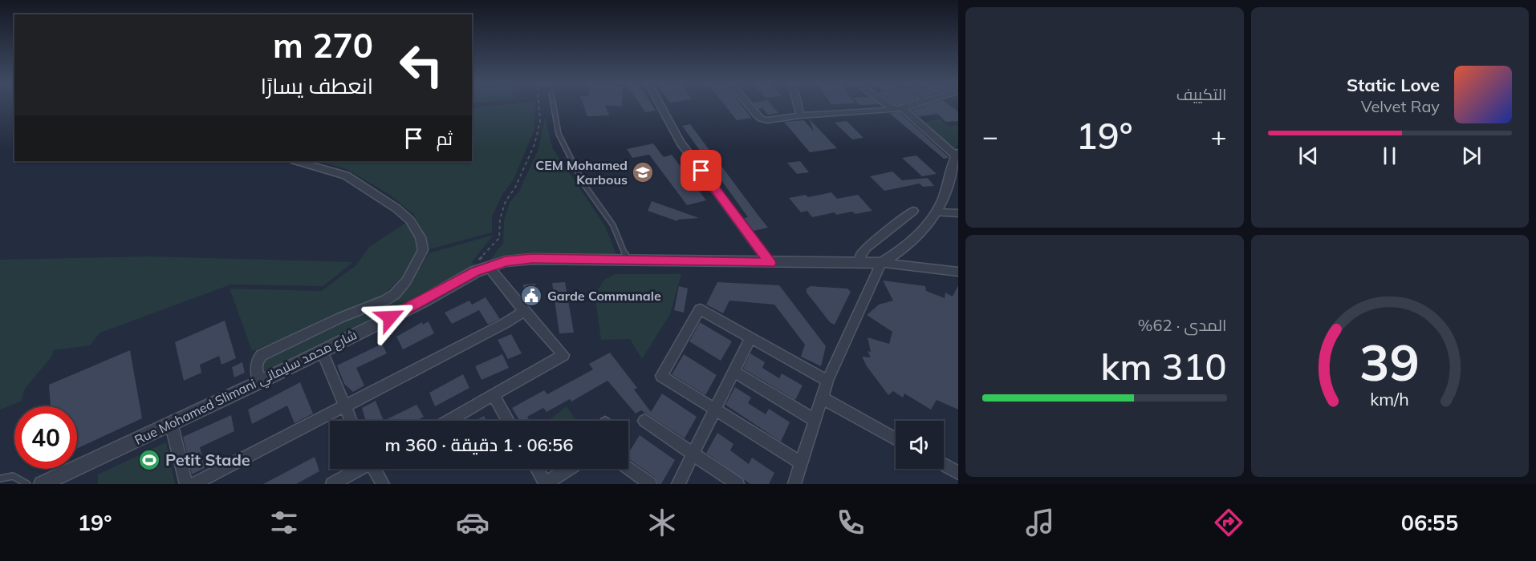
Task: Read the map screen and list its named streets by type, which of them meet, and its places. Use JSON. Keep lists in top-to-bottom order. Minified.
{"streets":{"street":["Rue Mohamed Slimani شارع محمد سليماني"]},"places":{"school or university":["CEM Mohamed Karbous"],"public building":["Garde Communale"],"sports":["Petit Stade"]},"page":{"tile":["التكييف",["المدى · 62%","310 km"]],"turn":["270 m","انعطف يسارًا"],"song":["Static Love","Velvet Ray"],"then":"ثم","heat":["−","19°","+"],"limit":"40","trip":"06:56 · 1 دقيقة · 360 m","tabs":["06:55","19°"],"gauge":["39","km/h"]}}
